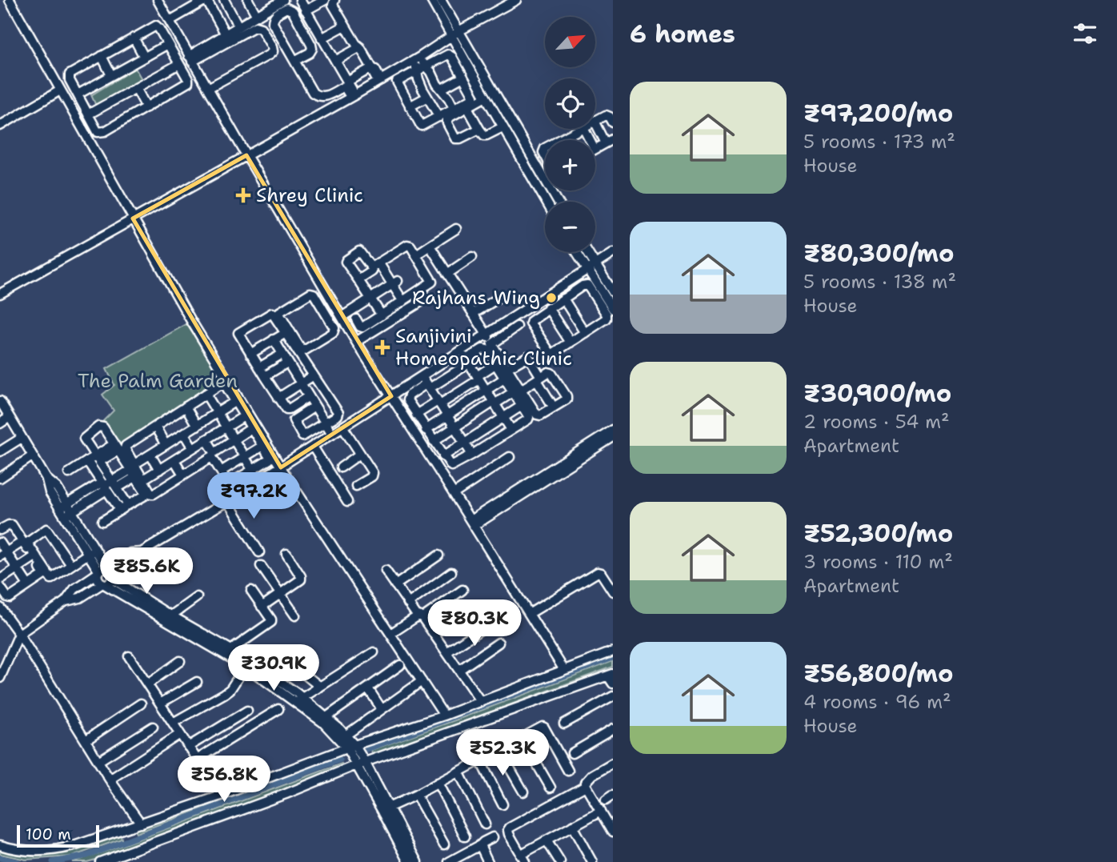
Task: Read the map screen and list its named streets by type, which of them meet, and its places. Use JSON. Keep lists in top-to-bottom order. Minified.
{"parks":["The Palm Garden"],"places":{"health":["Shrey Clinic","Sanjivini Homeopathic Clinic"],"other":["Rajhans Wing"]},"scale_bar":"100 m","north":"top right","page":{"heading":"6 homes","map_buttons":["+","−"],"list":[{"name":"₹97,200/mo","note":"5 rooms · 173 m² · House"},{"name":"₹80,300/mo","note":"5 rooms · 138 m² · House"},{"name":"₹30,900/mo","note":"2 rooms · 54 m² · Apartment"},{"name":"₹52,300/mo","note":"3 rooms · 110 m² · Apartment"},{"name":"₹56,800/mo","note":"4 rooms · 96 m² · House"}],"price":["₹97.2K","₹85.6K","₹80.3K","₹30.9K","₹52.3K","₹56.8K"],"scale":"100 m"}}
